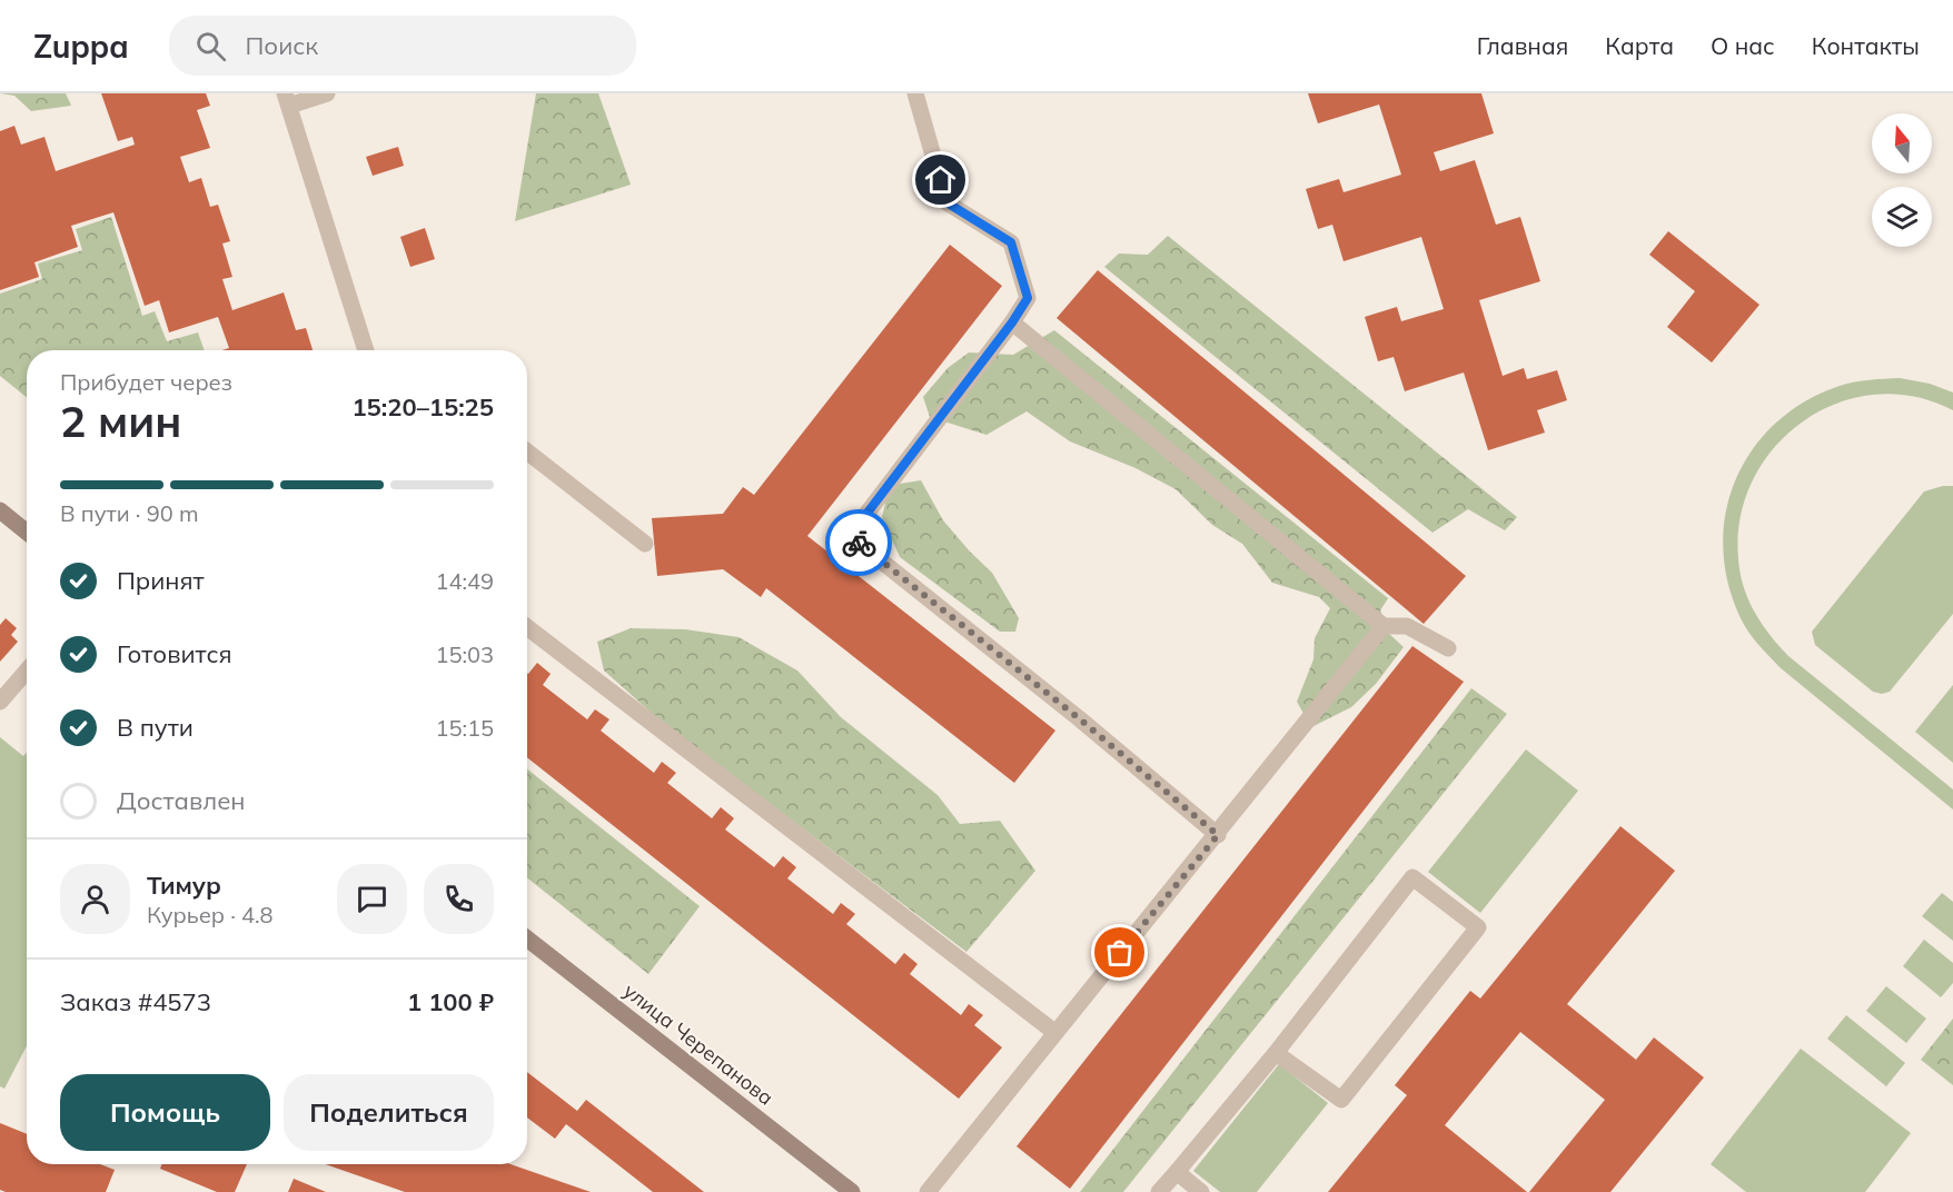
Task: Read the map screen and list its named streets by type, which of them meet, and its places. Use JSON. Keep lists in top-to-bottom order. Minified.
{"streets":{"main road":["улица Черепанова"]},"north":"top","page":{"header":"Zuppa","search":"Поиск","nav":["Главная","Карта","О нас","Контакты"],"heading":["2 мин","Прибудет через","15:20–15:25"],"panel":["Тимур","Курьер · 4.8","Заказ #4573","1 100 ₽"],"bar":"В пути · 90 m","list":[["Принят","14:49"],["Готовится","15:03"],["В пути","15:15"],"Доставлен"],"buttons":["Помощь","Поделиться"]}}
